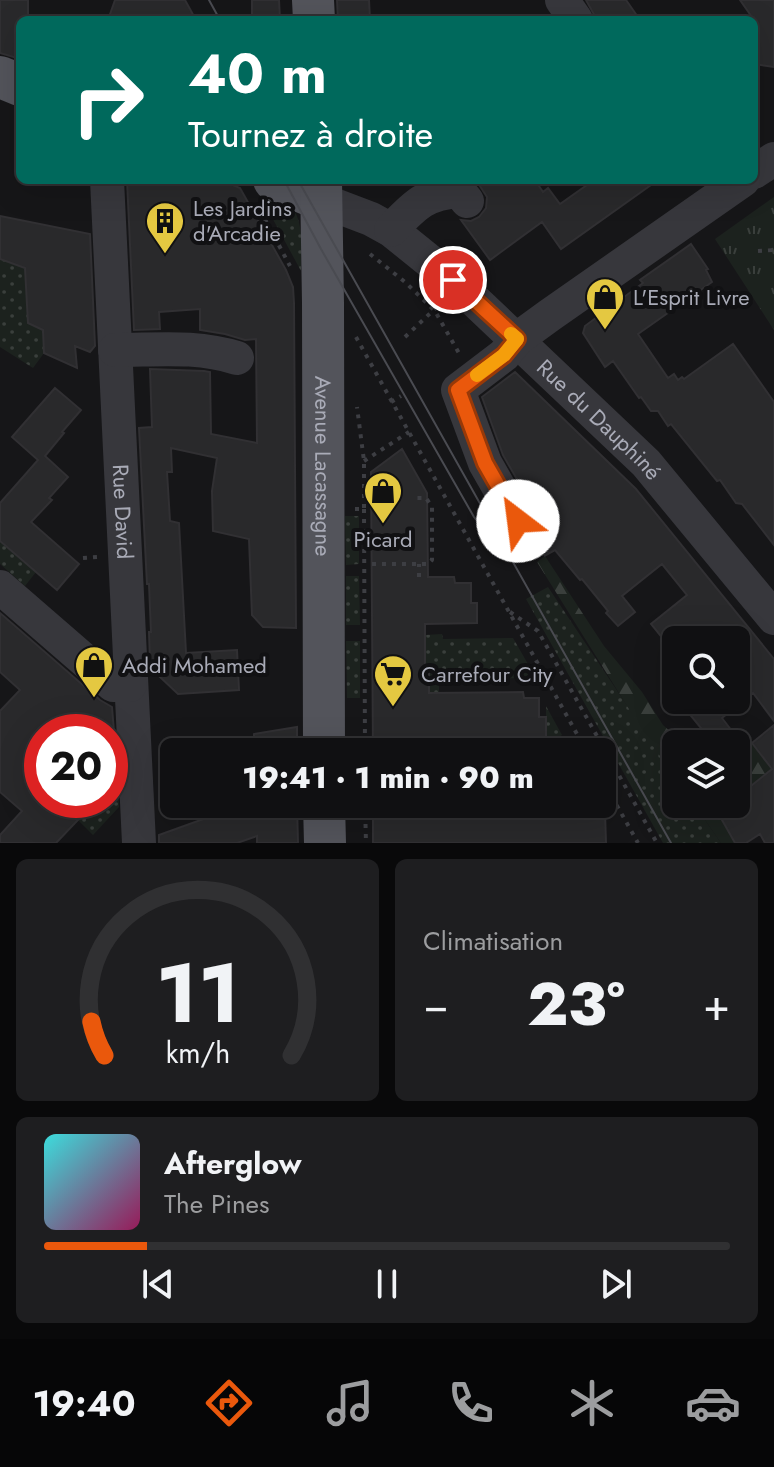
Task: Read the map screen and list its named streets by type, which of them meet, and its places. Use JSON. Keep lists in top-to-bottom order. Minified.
{"streets":{"main road":["Avenue Lacassagne"],"street":["Rue du Dauphiné","Rue David"]},"crossings":[["Rue du Dauphiné","Avenue Lacassagne"]],"places":{"building":["Les Jardins d'Arcadie"],"shop":["L'Esprit Livre","Picard","Addi Mohamed"],"supermarket":["Carrefour City"]},"page":{"turn":["40 m","Tournez à droite"],"limit":"20","trip":"19:41 · 1 min · 90 m","tile":"Climatisation","heat":["−","23°","+"],"song":["Afterglow","The Pines"],"tabs":"19:40","gauge":["11","km/h"]}}
